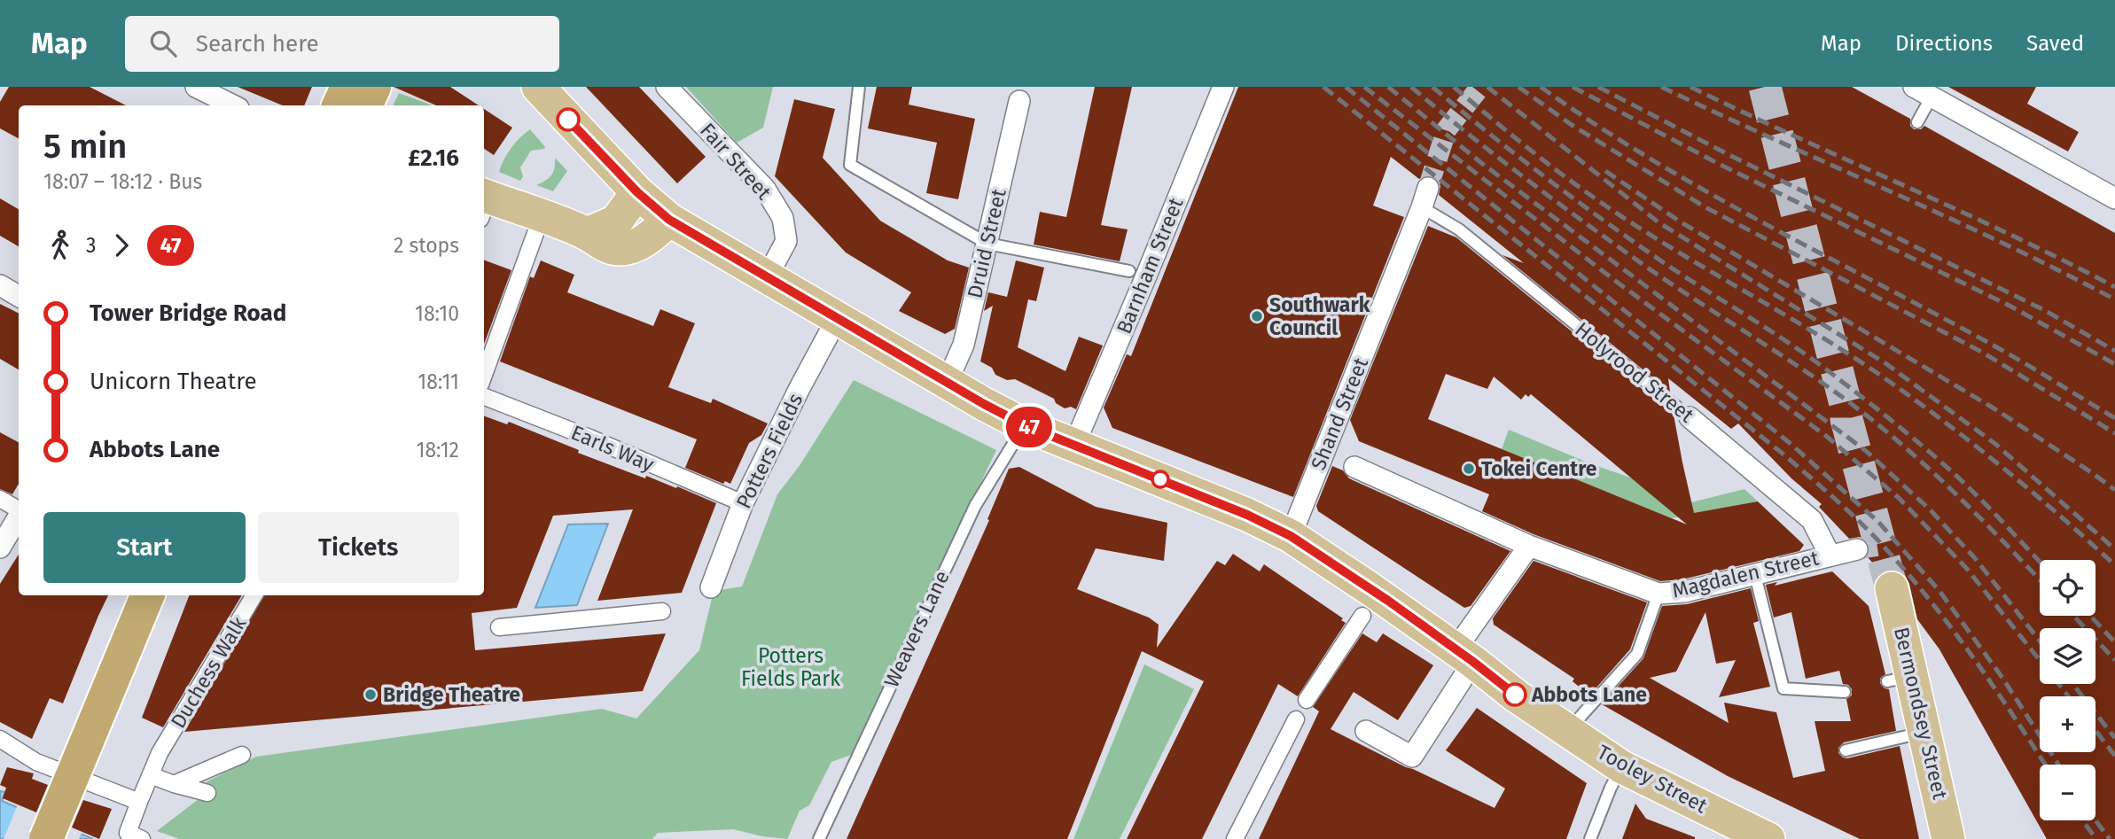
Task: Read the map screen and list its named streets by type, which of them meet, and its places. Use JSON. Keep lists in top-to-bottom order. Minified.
{"streets":{"main road":["Bermondsey Street","Tooley Street"],"street":["Fair Street","Druid Street","Barnham Street","Holyrood Street","Shand Street","Earls Way","Potters Fields","Magdalen Street","Duchess Walk"],"lane":["Weavers Lane"]},"crossings":[["Fair Street","Tooley Street"],["Druid Street","Tooley Street"],["Barnham Street","Tooley Street"],["Holyrood Street","Shand Street"],["Holyrood Street","Magdalen Street"],["Shand Street","Tooley Street"],["Earls Way","Potters Fields"],["Potters Fields","Tooley Street"],["Weavers Lane","Tooley Street"]],"parks":["Potters Fields Park"],"places":["Southwark Council","Tokei Centre","Bridge Theatre","Abbots Lane"],"lines":["bus line 47"],"page":{"header":"Map","search":"Search here","nav":["Map","Directions","Saved"],"on_map":"47","heading":["5 min","18:07 – 18:12 · Bus","£2.16"],"legs":["3","47","2 stops"],"list":[{"name":"Tower Bridge Road","value":"18:10"},{"name":"Unicorn Theatre","value":"18:11"},{"name":"Abbots Lane","value":"18:12"}],"buttons":["Start","Tickets"],"map_buttons":["+","−"]}}
